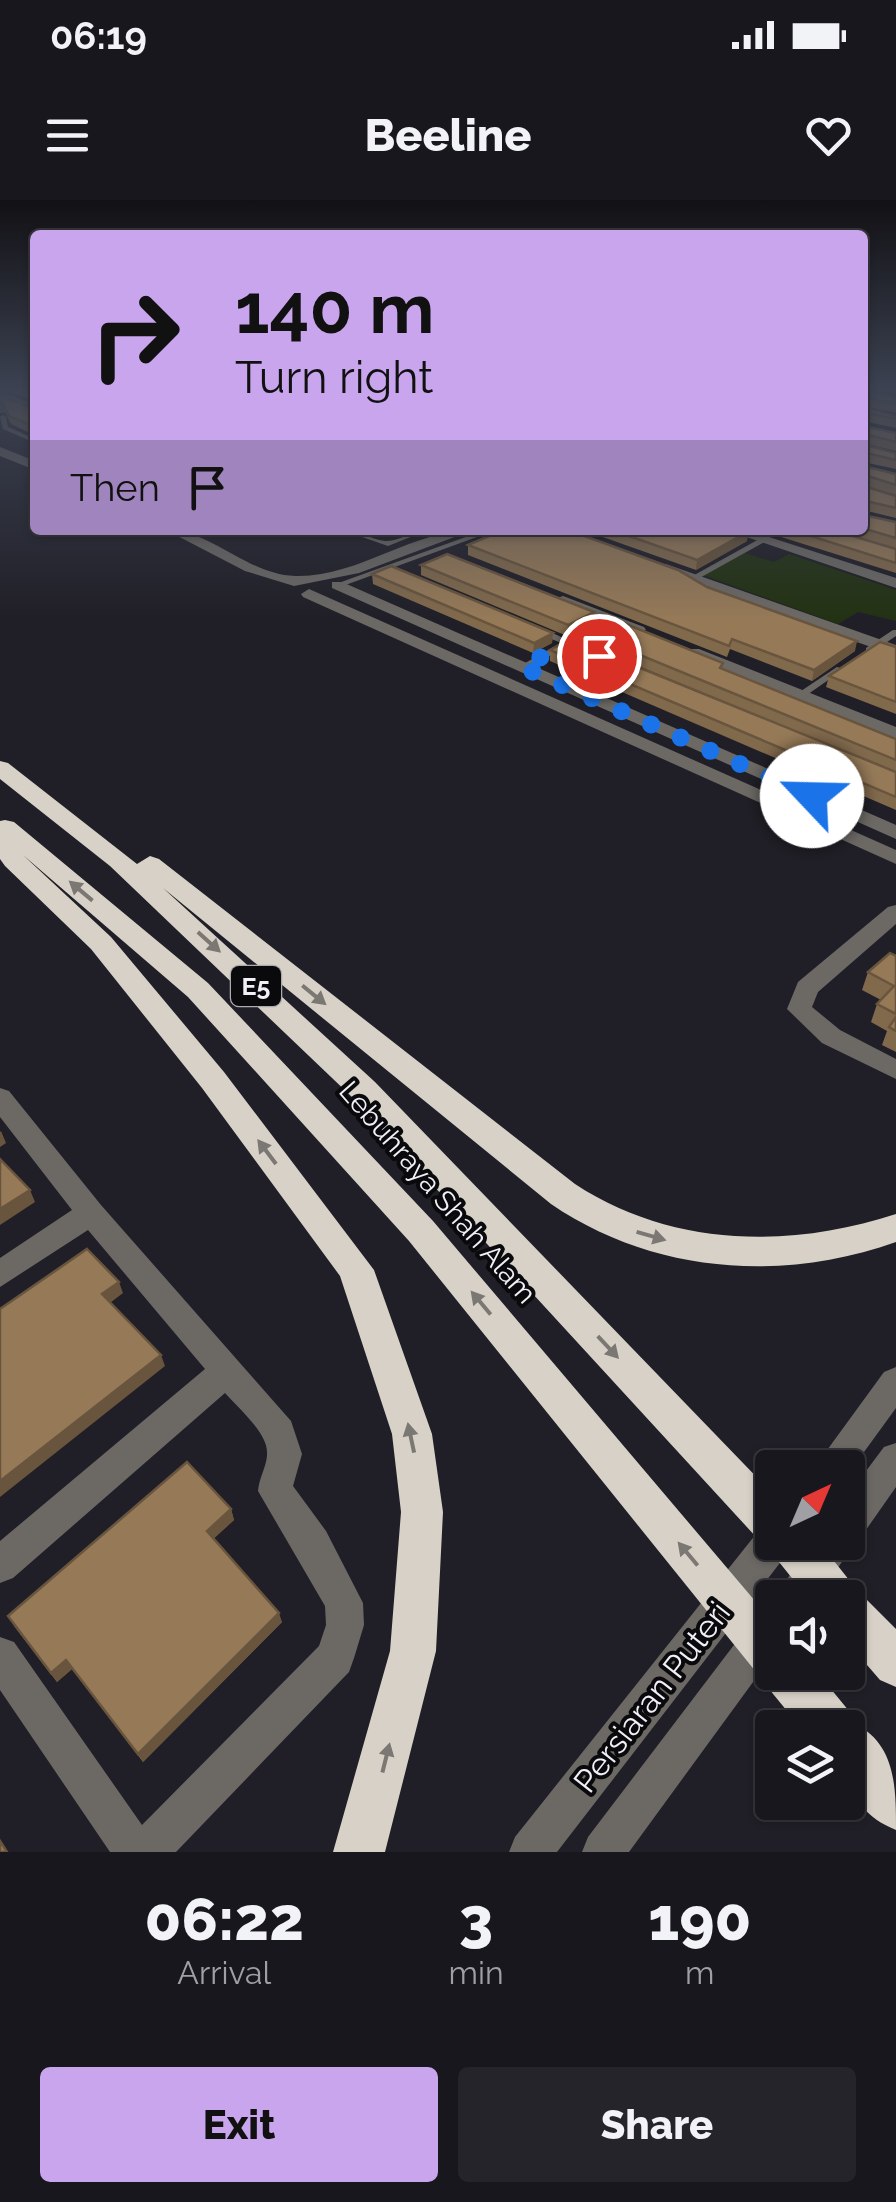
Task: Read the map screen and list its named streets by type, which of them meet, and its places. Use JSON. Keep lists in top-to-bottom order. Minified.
{"streets":{"highway":["E5","Lebuhraya Shah Alam"],"street":["Persiaran Puteri"]},"north":"top right","page":{"status":"06:19","header":"Beeline","turn":["140 m","Turn right"],"then":"Then","eta":["06:22","Arrival","3","min","190","m"],"buttons":["Exit","Share"]}}
